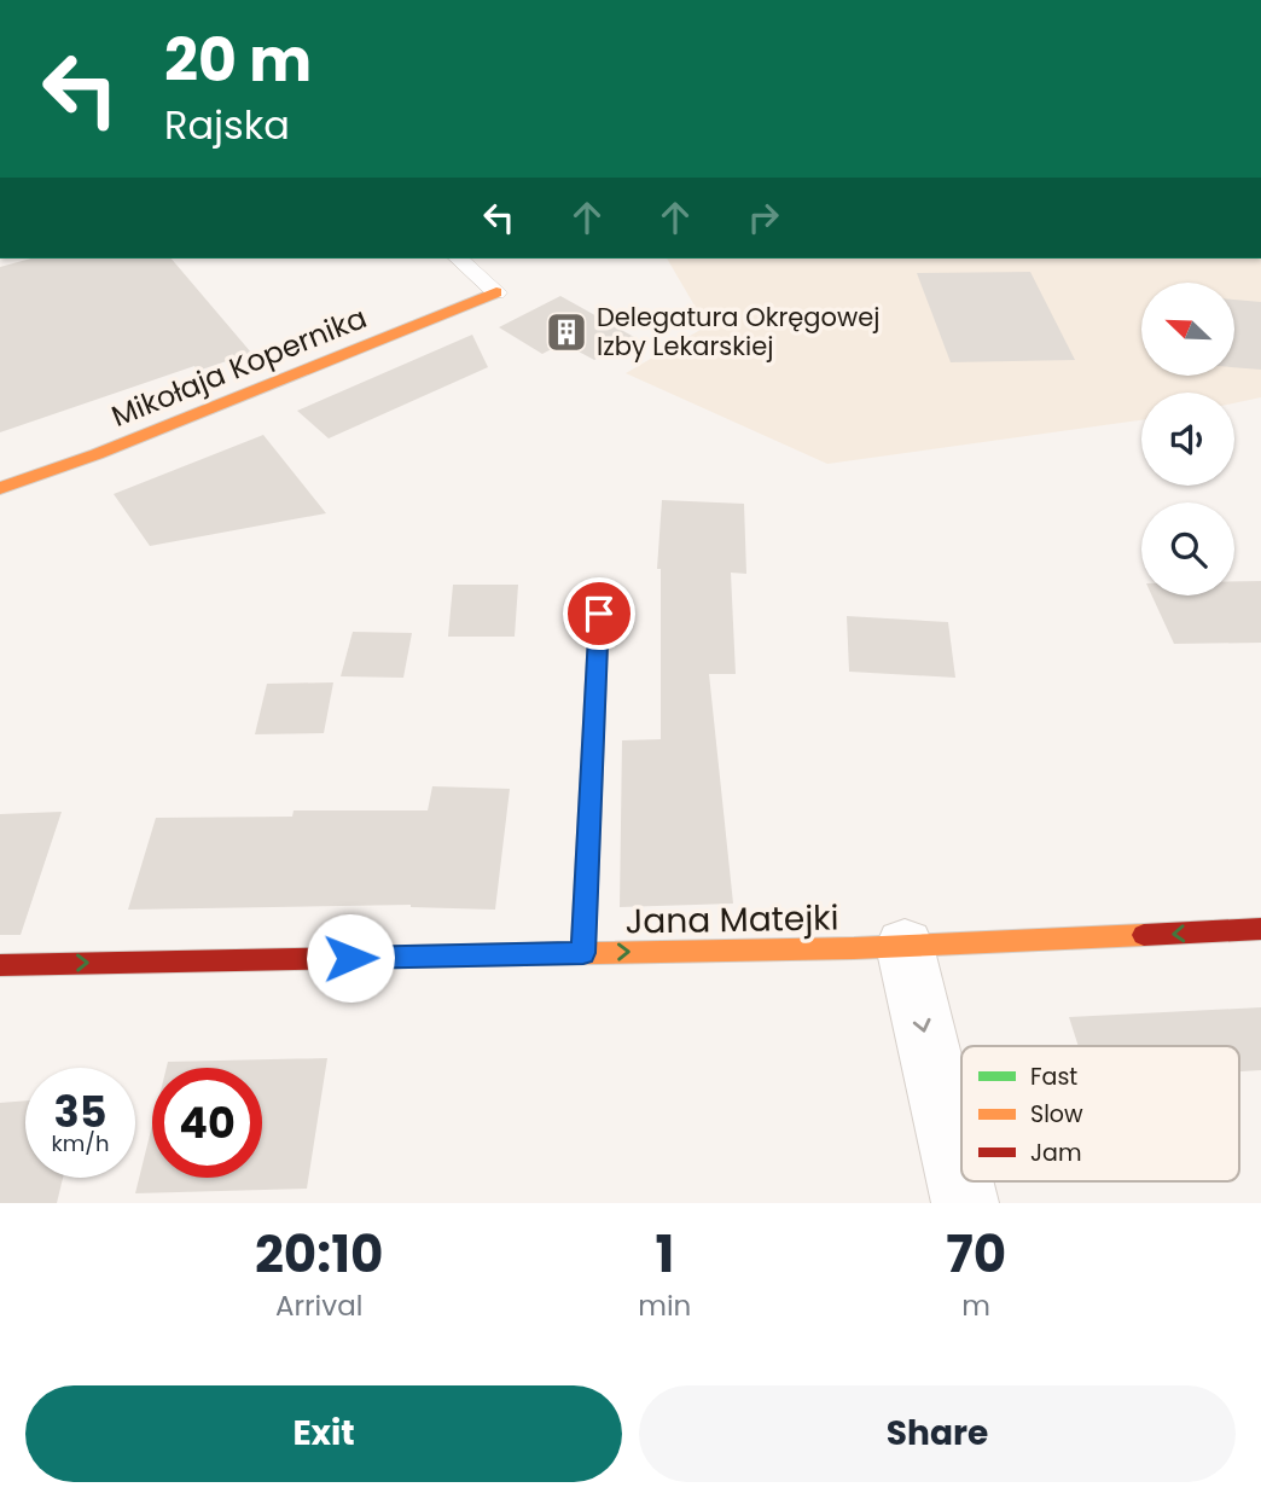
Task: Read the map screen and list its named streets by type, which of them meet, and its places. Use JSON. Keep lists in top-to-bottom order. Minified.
{"streets":{"street":["Mikołaja Kopernika","Jana Matejki"]},"places":{"building":["Delegatura Okręgowej Izby Lekarskiej"]},"legend":["Fast","Slow","Jam"],"north":"top left","page":{"turn":["20 m","Rajska"],"speed":"35 km/h","limit":"40","eta":["20:10","Arrival","1","min","70","m"],"buttons":["Exit","Share"]}}
